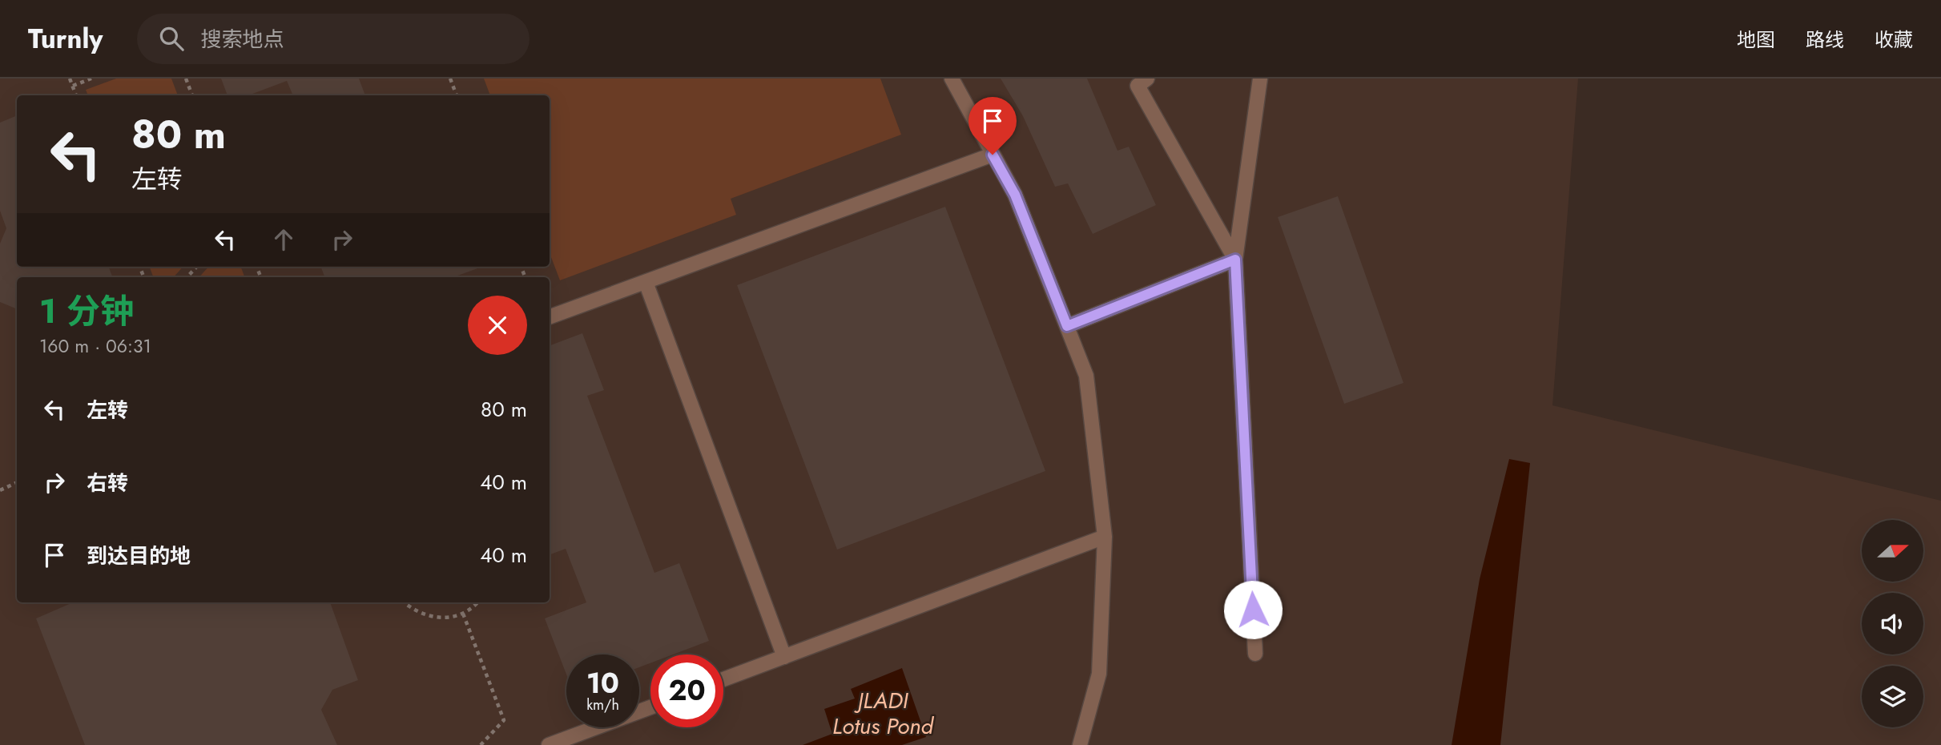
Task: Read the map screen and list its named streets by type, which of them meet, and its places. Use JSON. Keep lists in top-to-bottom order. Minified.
{"water":["JLADI Lotus Pond"],"north":"right","page":{"header":"Turnly","search":"搜索地点","nav":["地图","路线","收藏"],"turn":["80 m","左转"],"heading":["1 分钟","160 m · 06:31"],"list":[{"name":"左转","value":"80 m"},{"name":"右转","value":"40 m"},{"name":"到达目的地","value":"40 m"}],"speed":"10 km/h","limit":"20"}}
